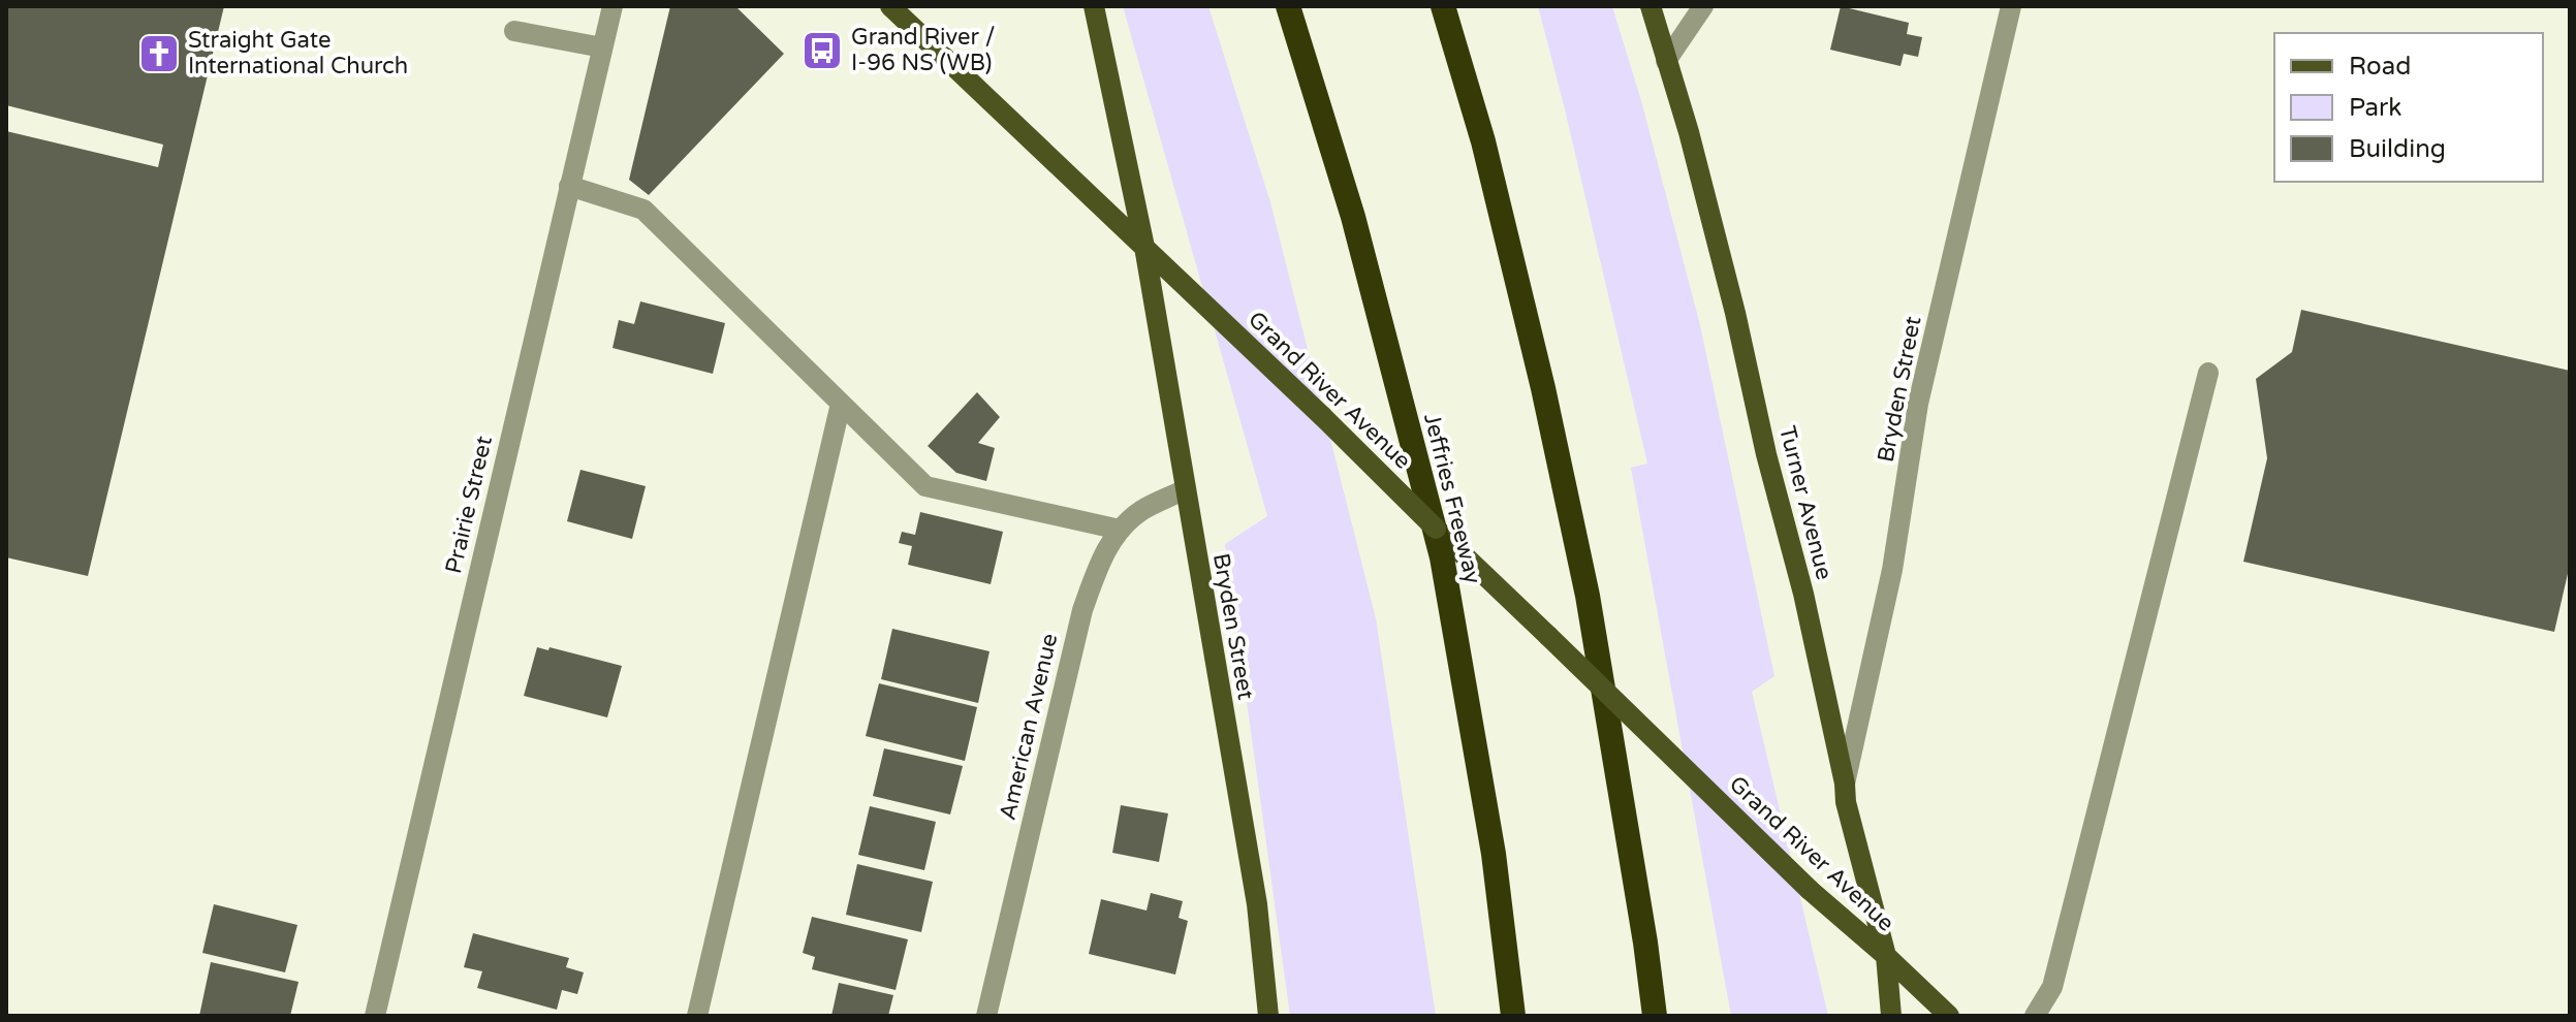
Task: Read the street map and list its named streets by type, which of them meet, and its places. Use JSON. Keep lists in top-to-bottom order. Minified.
{"streets":{"highway":["Jeffries Freeway"],"main road":["Bryden Street","Grand River Avenue","Turner Avenue"],"street":["Prairie Street","American Avenue"]},"crossings":[["Bryden Street","Grand River Avenue"],["Bryden Street","Turner Avenue"],["Bryden Street","American Avenue"],["Grand River Avenue","Turner Avenue"]],"places":{"bus stop":["Grand River / I-96 NS (WB)"],"church":["Straight Gate International Church"]},"legend":["Road","Park","Building"]}
